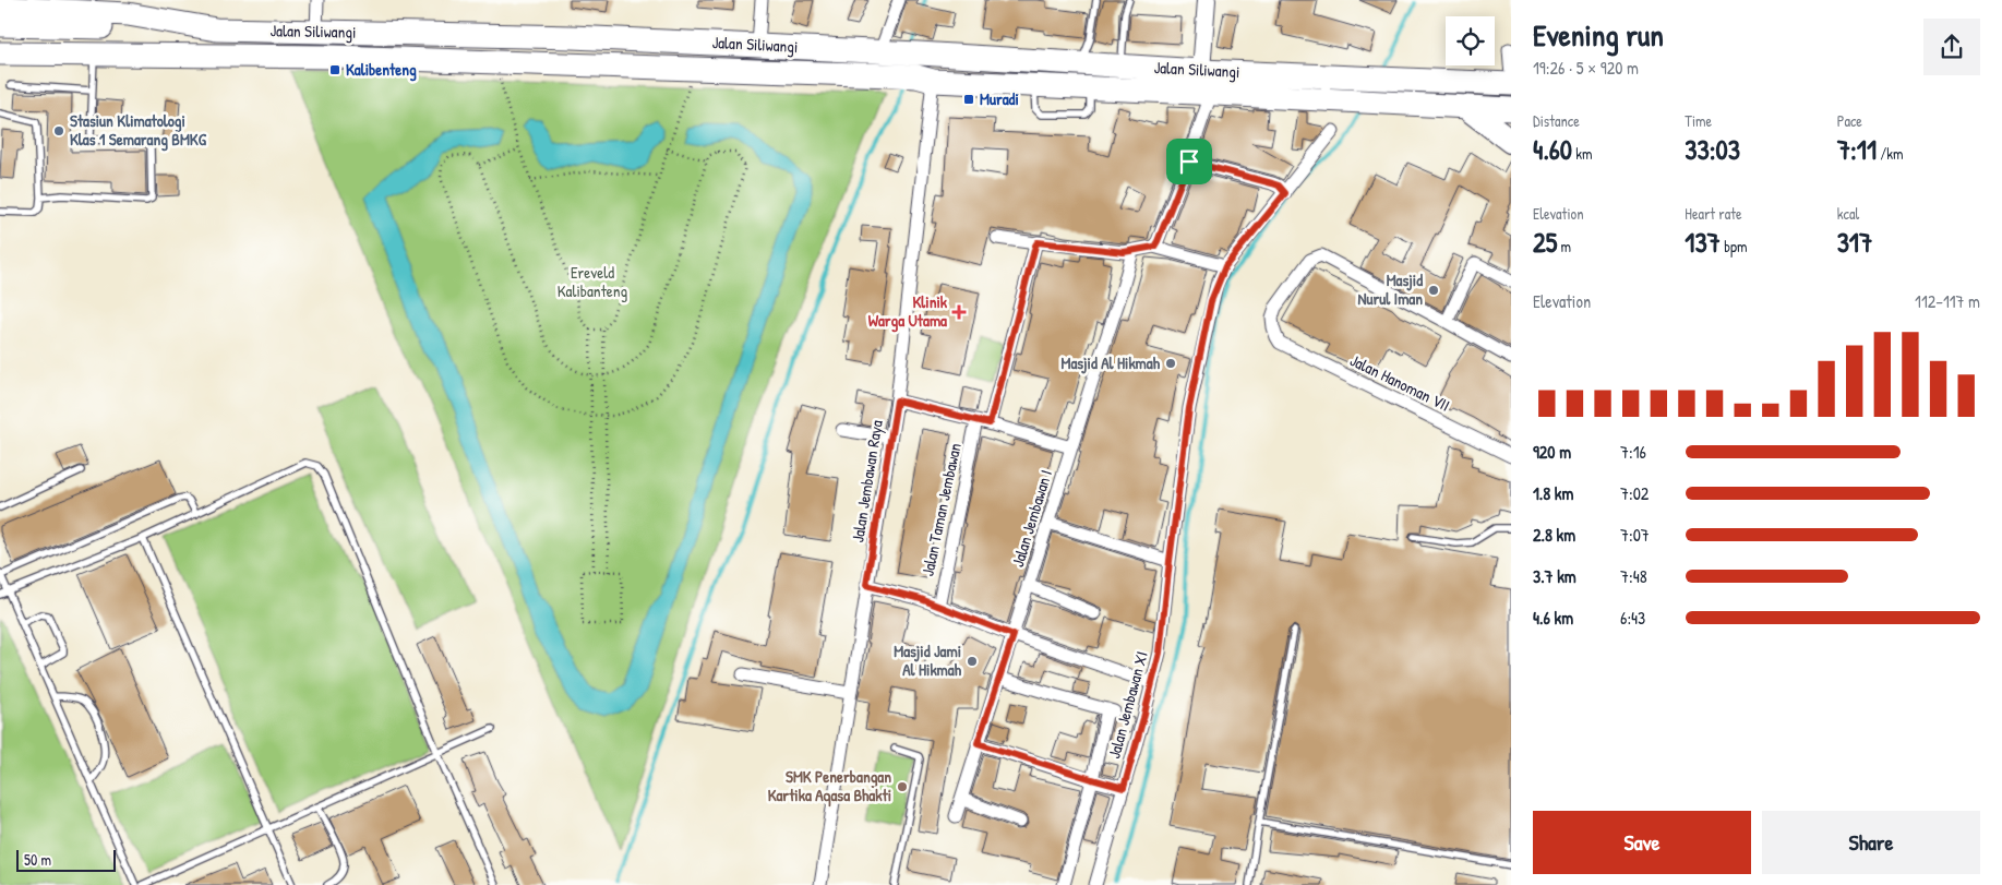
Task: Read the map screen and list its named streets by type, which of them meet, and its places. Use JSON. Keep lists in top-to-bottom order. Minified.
{"streets":{"highway":["Jalan Siliwangi"],"street":["Jalan Hanoman VII","Jalan Jembawan Raya","Jalan Taman Jembawan","Jalan Jembawan I","Jalan Jembawan XI"]},"crossings":[["Jalan Siliwangi","Jalan Jembawan Raya"]],"parks":["Ereveld Kalibanteng"],"places":{"transit":["Kalibenteng","Muradi"],"other":["Stasiun Klimatologi Klas 1 Semarang BMKG","Masjid Nurul Iman","Masjid Al Hikmah","Masjid Jami Al Hikmah","SMK Penerbangan Kartika Aqasa Bhakti"],"health":["Klinik Warga Utama"]},"scale_bar":"50 m","page":{"heading":["Evening run","19:26 · 5 × 920 m"],"stats":[["Distance","4.60 km"],["Time","33:03"],["Pace","7:11 /km"],["Elevation","25 m"],["Heart rate","137 bpm"],["kcal","317"]],"chart":["Elevation","112–117 m"],"list":[{"name":"920 m","note":"7:16"},{"name":"1.8 km","note":"7:02"},{"name":"2.8 km","note":"7:07"},{"name":"3.7 km","note":"7:48"},{"name":"4.6 km","note":"6:43"}],"buttons":["Save","Share"],"scale":"50 m"}}
